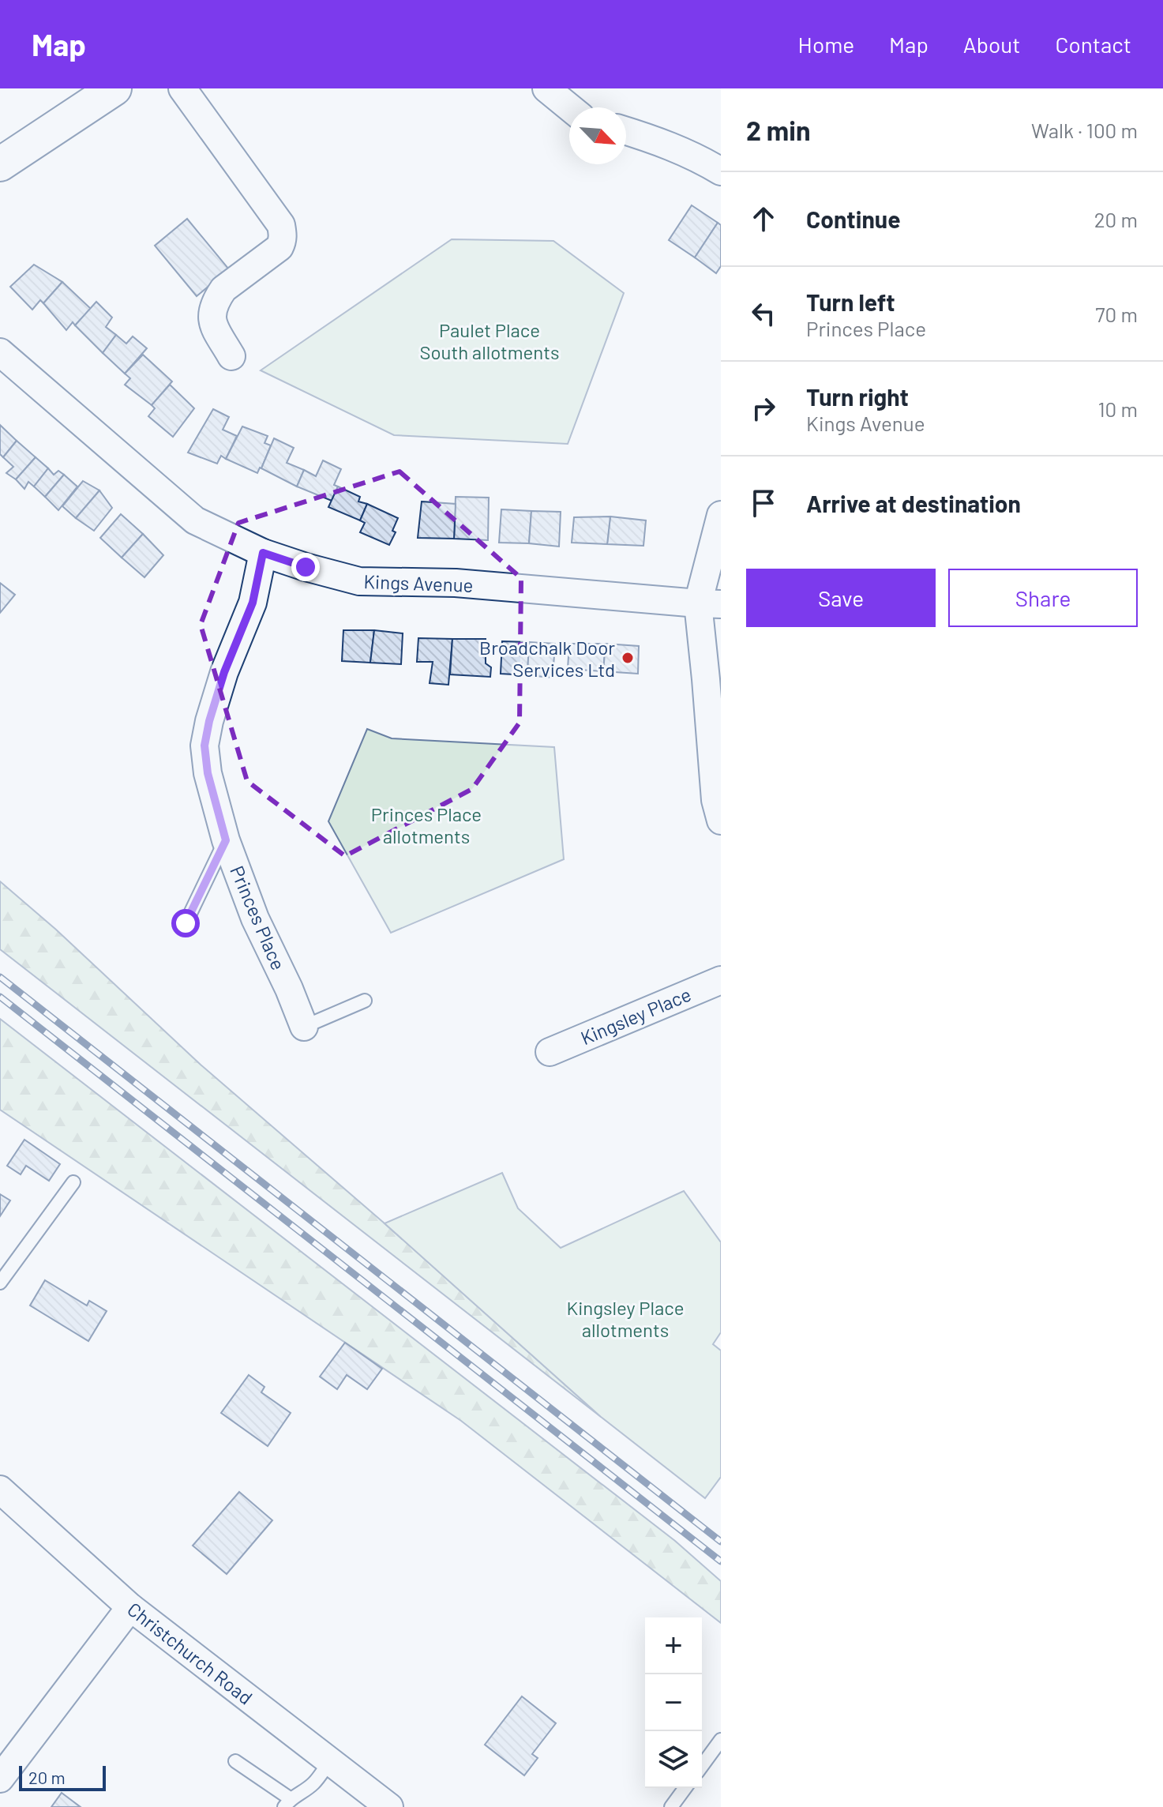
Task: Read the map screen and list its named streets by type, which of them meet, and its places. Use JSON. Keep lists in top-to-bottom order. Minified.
{"streets":{"street":["Kings Avenue","Princes Place","Kingsley Place","Christchurch Road"]},"crossings":[["Kings Avenue","Princes Place"]],"parks":["Paulet Place South allotments","Princes Place allotments","Kingsley Place allotments"],"places":["Broadchalk Door Services Ltd"],"scale_bar":"20 m","north":"bottom right","page":{"header":"Map","nav":["Home","Map","About","Contact"],"heading":["2 min","Walk · 100 m"],"list":[["Continue","20 m"],["Turn left","Princes Place","70 m"],["Turn right","Kings Avenue","10 m"],"Arrive at destination"],"buttons":["Save","Share"],"map_buttons":["+","−"],"scale":"20 m"}}
